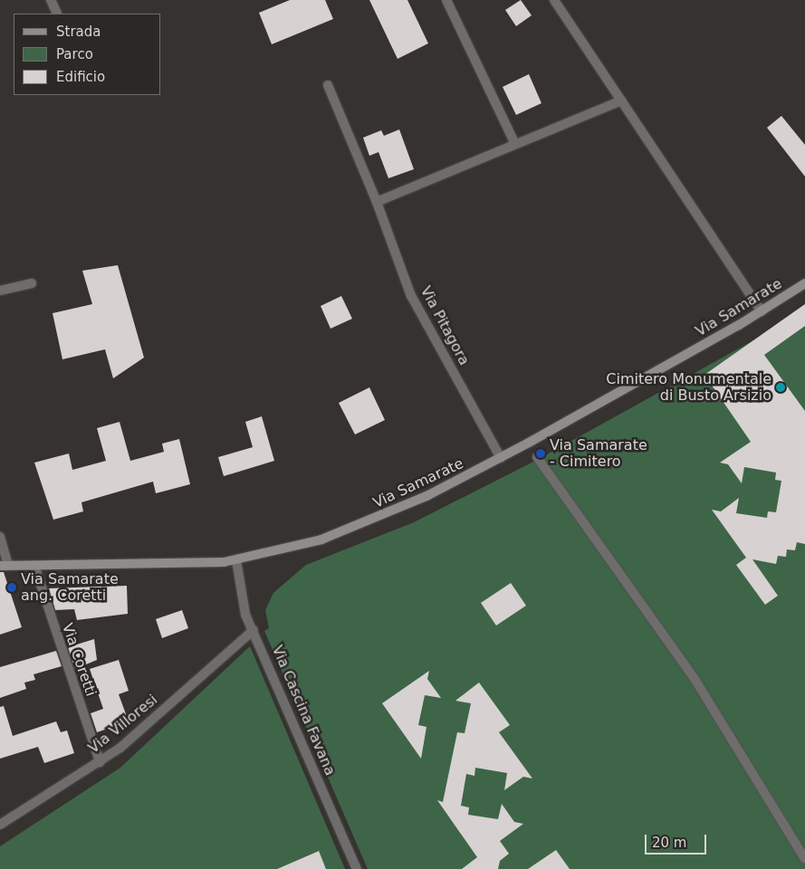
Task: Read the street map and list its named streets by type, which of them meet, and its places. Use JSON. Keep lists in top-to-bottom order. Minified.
{"streets":{"street":["Via Samarate","Via Pitagora","Via Coretti","Via Cascina Favana","Via Villoresi"]},"crossings":[["Via Samarate","Via Pitagora"],["Via Samarate","Via Coretti"],["Via Samarate","Via Cascina Favana"],["Via Coretti","Via Villoresi"],["Via Cascina Favana","Via Villoresi"]],"places":["Cimitero Monumentale di Busto Arsizio","Via Samarate - Cimitero","Via Samarate ang. Coretti"],"legend":["Strada","Parco","Edificio"],"scale_bar":"20 m"}
